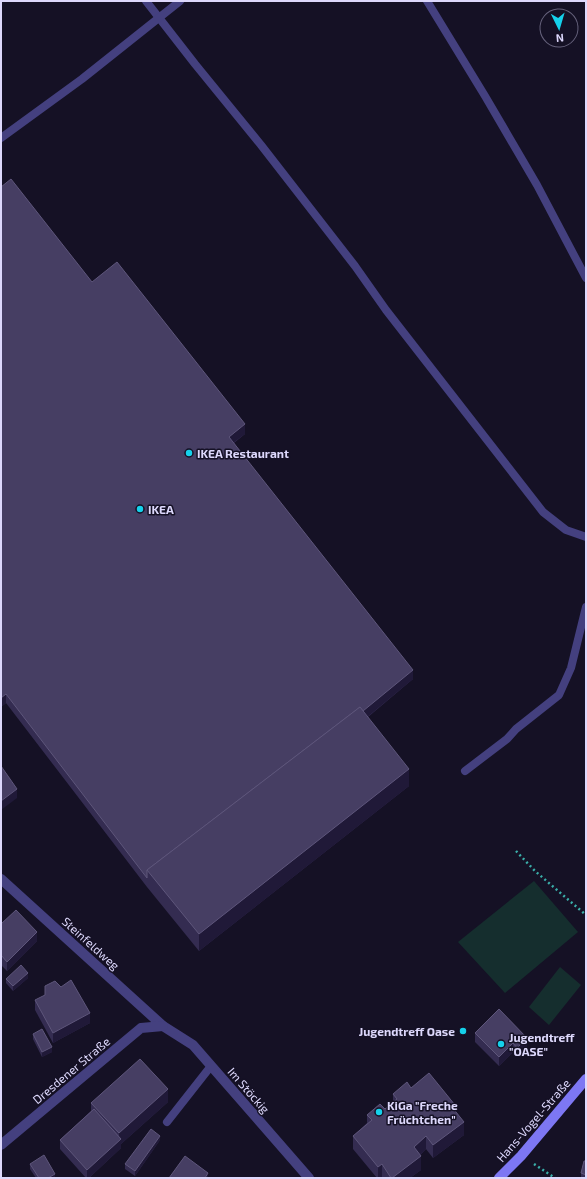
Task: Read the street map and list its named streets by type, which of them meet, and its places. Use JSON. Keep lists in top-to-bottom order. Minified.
{"streets":{"main road":["Hans-Vogel-Straße"],"street":["Steinfeldweg","Dresdener Straße","Im Stöckig"]},"crossings":[["Steinfeldweg","Dresdener Straße"],["Steinfeldweg","Im Stöckig"],["Dresdener Straße","Im Stöckig"]],"places":["IKEA Restaurant","IKEA","Jugendtreff Oase","Jugendtreff \"OASE\"","KiGa \"Freche Früchtchen\""],"north":"bottom"}
